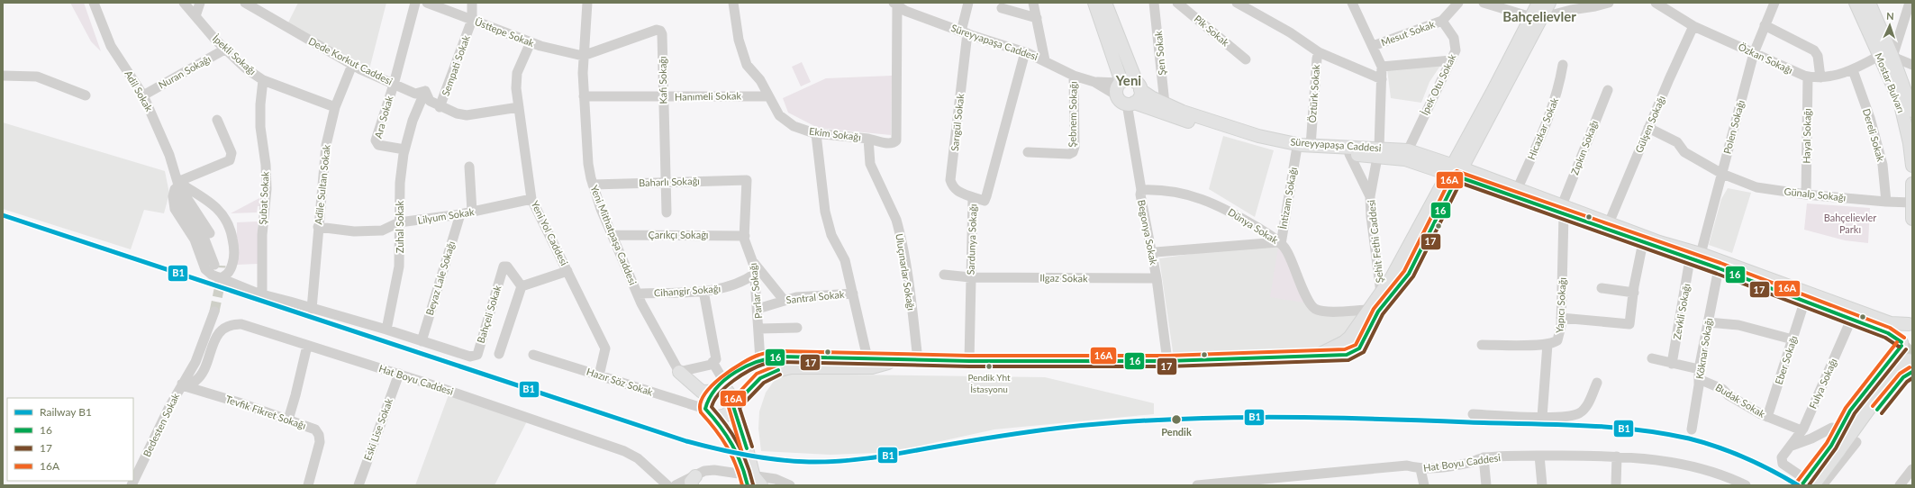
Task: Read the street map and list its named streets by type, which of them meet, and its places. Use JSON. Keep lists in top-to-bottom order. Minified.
{"streets":{"main road":["Süreyyapaşa Caddesi","Mostar Bulvarı"],"street":["Pik Sokak","Üsttepe Sokak","Mesut Sokak","Şen Sokak","İpekli Sokağı","Özkan Sokağı","Dede Korkut Caddesi","Sempati Sokak","Nuran Sokağı","Kafi Sokağı","İpek Otu Sokak","Adil Sokak","Öztürk Sokak","Hanımeli Sokak","Şebnem Sokağı","Ara Sokak","Sarıgül Sokak","Gülşen Sokağı","Polen Sokağı","Hicazkar Sokak","Ekim Sokağı","Dereli Sokak","Hayal Sokağı","Zıpkın Sokağı","Baharlı Sokağı","Adile Sultan Sokak","Günalp Sokağı","Şubat Sokak","İntizam Sokağı","Lilyum Sokak","Dünya Sokak","Zuhal Sokak","Begonya Sokak","Yeni Yol Caddesi","Yeni Mithatpaşa Caddesi","Çarıkçı Sokağı","Sardunya Sokağı","Şehit Fethi Caddesi","Uluçınarlar Sokağı","Beyaz Lale Sokağı","Ilgaz Sokak","Cihangir Sokağı","Parlar Sokağı","Santral Sokak","Yapıcı Sokağı","Zevkli Sokağı","Bahçeli Sokak","Köknar Sokağı","Eber Sokağı","Hat Boyu Caddesi","Hazır Söz Sokak","Fulya Sokağı","Budak Sokak","Tevfik Fikret Sokağı","Bedesten Sokak","Eski Lise Sokak"]},"crossings":[["Üsttepe Sokak","Sempati Sokak"],["Üsttepe Sokak","Kafi Sokağı"],["Üsttepe Sokak","Yeni Yol Caddesi"],["Üsttepe Sokak","Yeni Mithatpaşa Caddesi"],["Mesut Sokak","İpek Otu Sokak"],["Mesut Sokak","Şehit Fethi Caddesi"],["Süreyyapaşa Caddesi","Şen Sokak"],["Süreyyapaşa Caddesi","İpek Otu Sokak"],["Süreyyapaşa Caddesi","Öztürk Sokak"],["Süreyyapaşa Caddesi","Şebnem Sokağı"],["Süreyyapaşa Caddesi","Sarıgül Sokak"],["Süreyyapaşa Caddesi","İntizam Sokağı"],["Süreyyapaşa Caddesi","Begonya Sokak"],["Süreyyapaşa Caddesi","Sardunya Sokağı"],["Süreyyapaşa Caddesi","Şehit Fethi Caddesi"],["İpekli Sokağı","Nuran Sokağı"],["İpekli Sokağı","Adile Sultan Sokak"],["İpekli Sokağı","Şubat Sokak"],["Özkan Sokağı","Mostar Bulvarı"],["Özkan Sokağı","Gülşen Sokağı"],["Özkan Sokağı","Polen Sokağı"],["Özkan Sokağı","Dereli Sokak"],["Özkan Sokağı","Hayal Sokağı"],["Dede Korkut Caddesi","Ara Sokak"],["Dede Korkut Caddesi","Adile Sultan Sokak"],["Dede Korkut Caddesi","Zuhal Sokak"],["Nuran Sokağı","Adil Sokak"],["Kafi Sokağı","Hanımeli Sokak"],["Kafi Sokağı","Baharlı Sokağı"],["Kafi Sokağı","Yeni Mithatpaşa Caddesi"],["Hanımeli Sokak","Ekim Sokağı"],["Hanımeli Sokak","Yeni Mithatpaşa Caddesi"],["Ara Sokak","Zuhal Sokak"],["Sarıgül Sokak","Sardunya Sokağı"],["Gülşen Sokağı","Günalp Sokağı"],["Polen Sokağı","Günalp Sokağı"],["Polen Sokağı","Zevkli Sokağı"],["Ekim Sokağı","Uluçınarlar Sokağı"],["Dereli Sokak","Günalp Sokağı"],["Hayal Sokağı","Günalp Sokağı"],["Zıpkın Sokağı","Yapıcı Sokağı"],["Baharlı Sokağı","Yeni Mithatpaşa Caddesi"],["Baharlı Sokağı","Parlar Sokağı"],["Adile Sultan Sokak","Lilyum Sokak"],["İntizam Sokağı","Dünya Sokak"],["Lilyum Sokak","Zuhal Sokak"],["Lilyum Sokak","Yeni Yol Caddesi"],["Lilyum Sokak","Beyaz Lale Sokağı"],["Dünya Sokak","Begonya Sokak"],["Begonya Sokak","Ilgaz Sokak"],["Yeni Yol Caddesi","Hazır Söz Sokak"],["Yeni Mithatpaşa Caddesi","Çarıkçı Sokağı"],["Yeni Mithatpaşa Caddesi","Cihangir Sokağı"],["Çarıkçı Sokağı","Parlar Sokağı"],["Sardunya Sokağı","Ilgaz Sokak"],["Beyaz Lale Sokağı","Bahçeli Sokak"],["Cihangir Sokağı","Parlar Sokağı"],["Parlar Sokağı","Santral Sokak"],["Zevkli Sokağı","Budak Sokak"],["Köknar Sokağı","Budak Sokak"],["Eber Sokağı","Budak Sokak"],["Hat Boyu Caddesi","Tevfik Fikret Sokağı"],["Hat Boyu Caddesi","Bedesten Sokak"],["Hat Boyu Caddesi","Eski Lise Sokak"],["Fulya Sokağı","Budak Sokak"],["Tevfik Fikret Sokağı","Bedesten Sokak"]],"districts":["Bahçelievler","Yeni"],"parks":["Bahçelievler Parkı"],"places":["Pendik Yht İstasyonu","Pendik"],"lines":["transit line 16A","transit line 16","transit line 17","rail line B1"],"legend":["Railway B1","16","17","16A"],"north":"top"}
